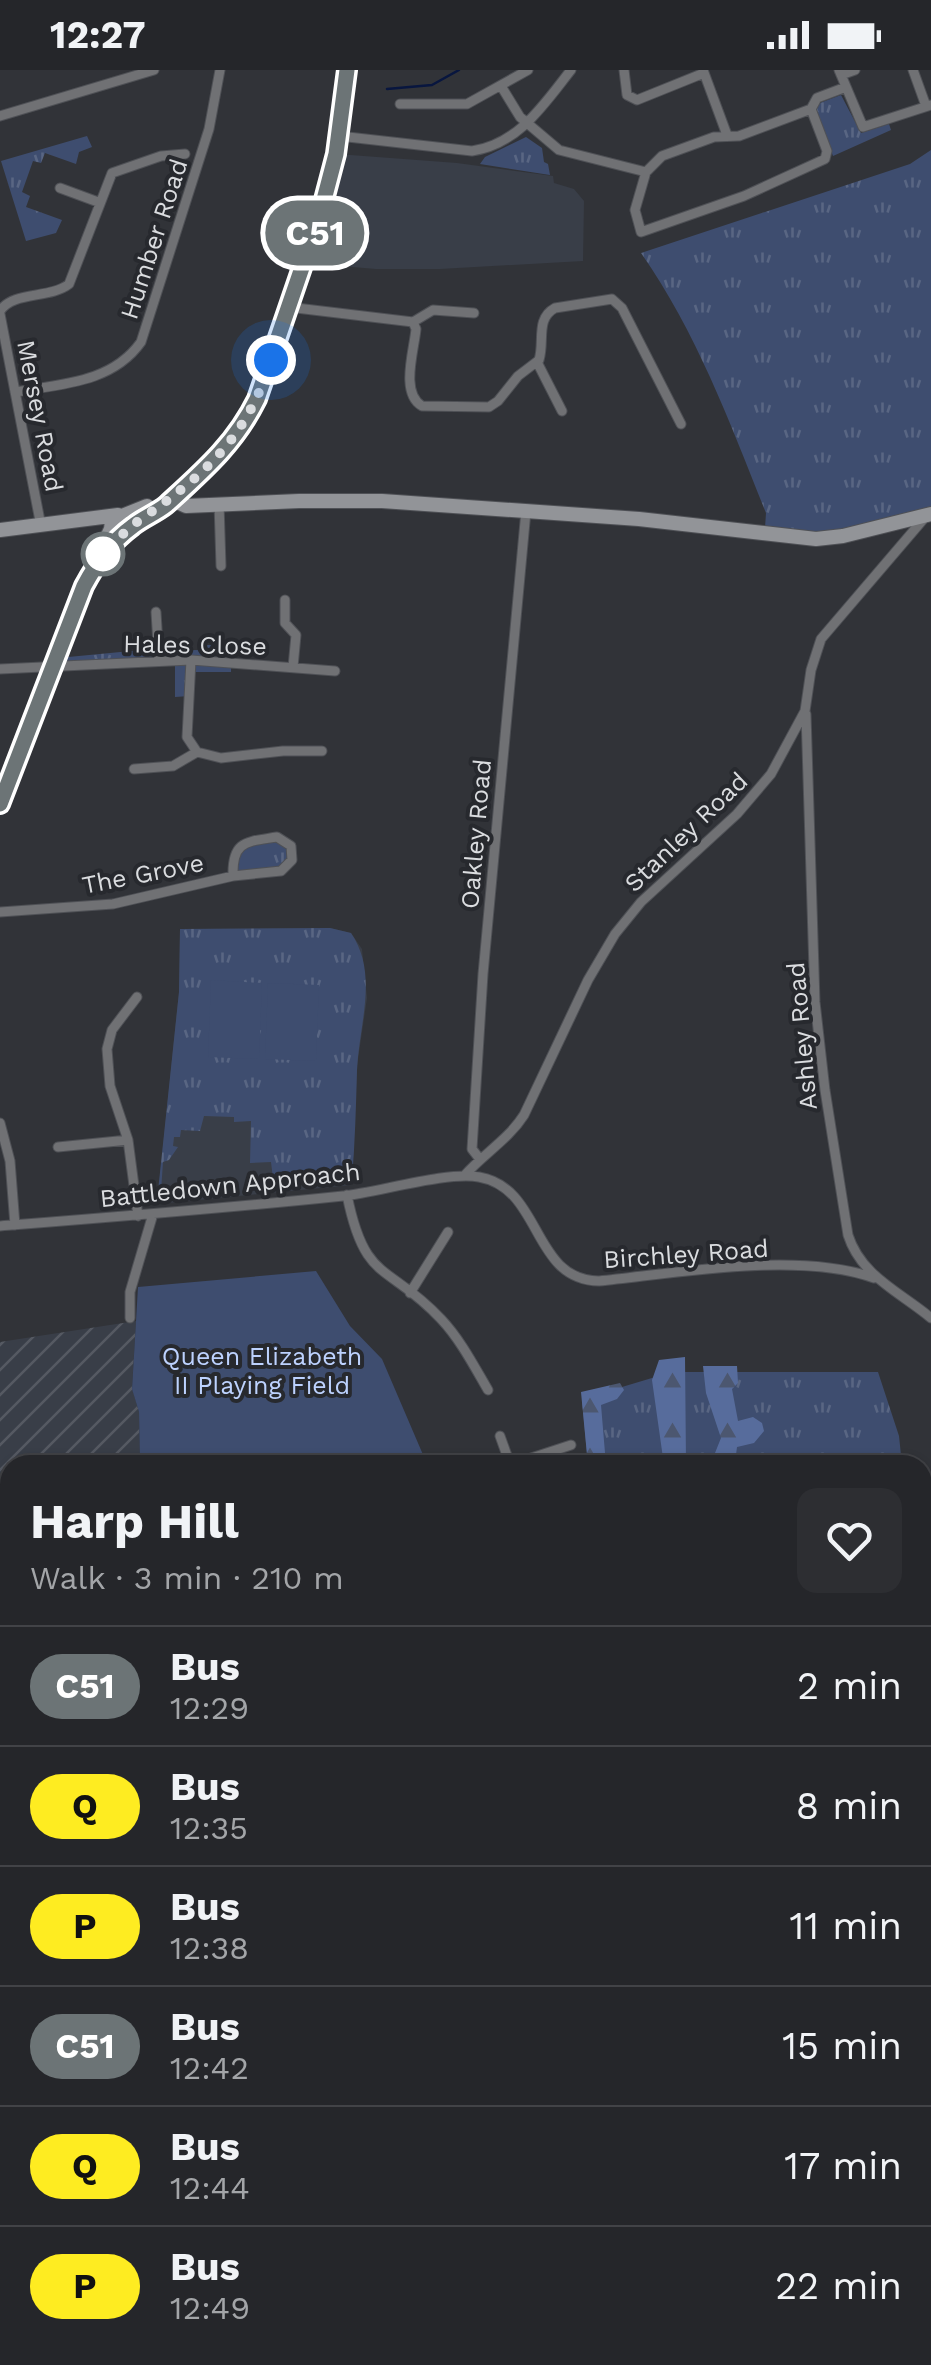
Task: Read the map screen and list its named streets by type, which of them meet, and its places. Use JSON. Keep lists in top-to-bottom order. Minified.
{"streets":{"street":["Humber Road","Mersey Road","Hales Close","Stanley Road","Oakley Road","The Grove","Ashley Road","Battledown Approach","Birchley Road"]},"crossings":[["Humber Road","Mersey Road"],["Stanley Road","Oakley Road"],["Stanley Road","Ashley Road"],["Stanley Road","Battledown Approach"],["Stanley Road","Birchley Road"],["Ashley Road","Birchley Road"],["Battledown Approach","Birchley Road"]],"parks":["Queen Elizabeth II Playing Field"],"lines":["bus line C51"],"page":{"status":"12:27","on_map":"C51","heading":["Harp Hill","Walk · 3 min · 210 m"],"list":[{"mark":"C51","name":"Bus","note":"12:29","value":"2 min"},{"mark":"Q","name":"Bus","note":"12:35","value":"8 min"},{"mark":"P","name":"Bus","note":"12:38","value":"11 min"},{"mark":"C51","name":"Bus","note":"12:42","value":"15 min"},{"mark":"Q","name":"Bus","note":"12:44","value":"17 min"},{"mark":"P","name":"Bus","note":"12:49","value":"22 min"}]}}
